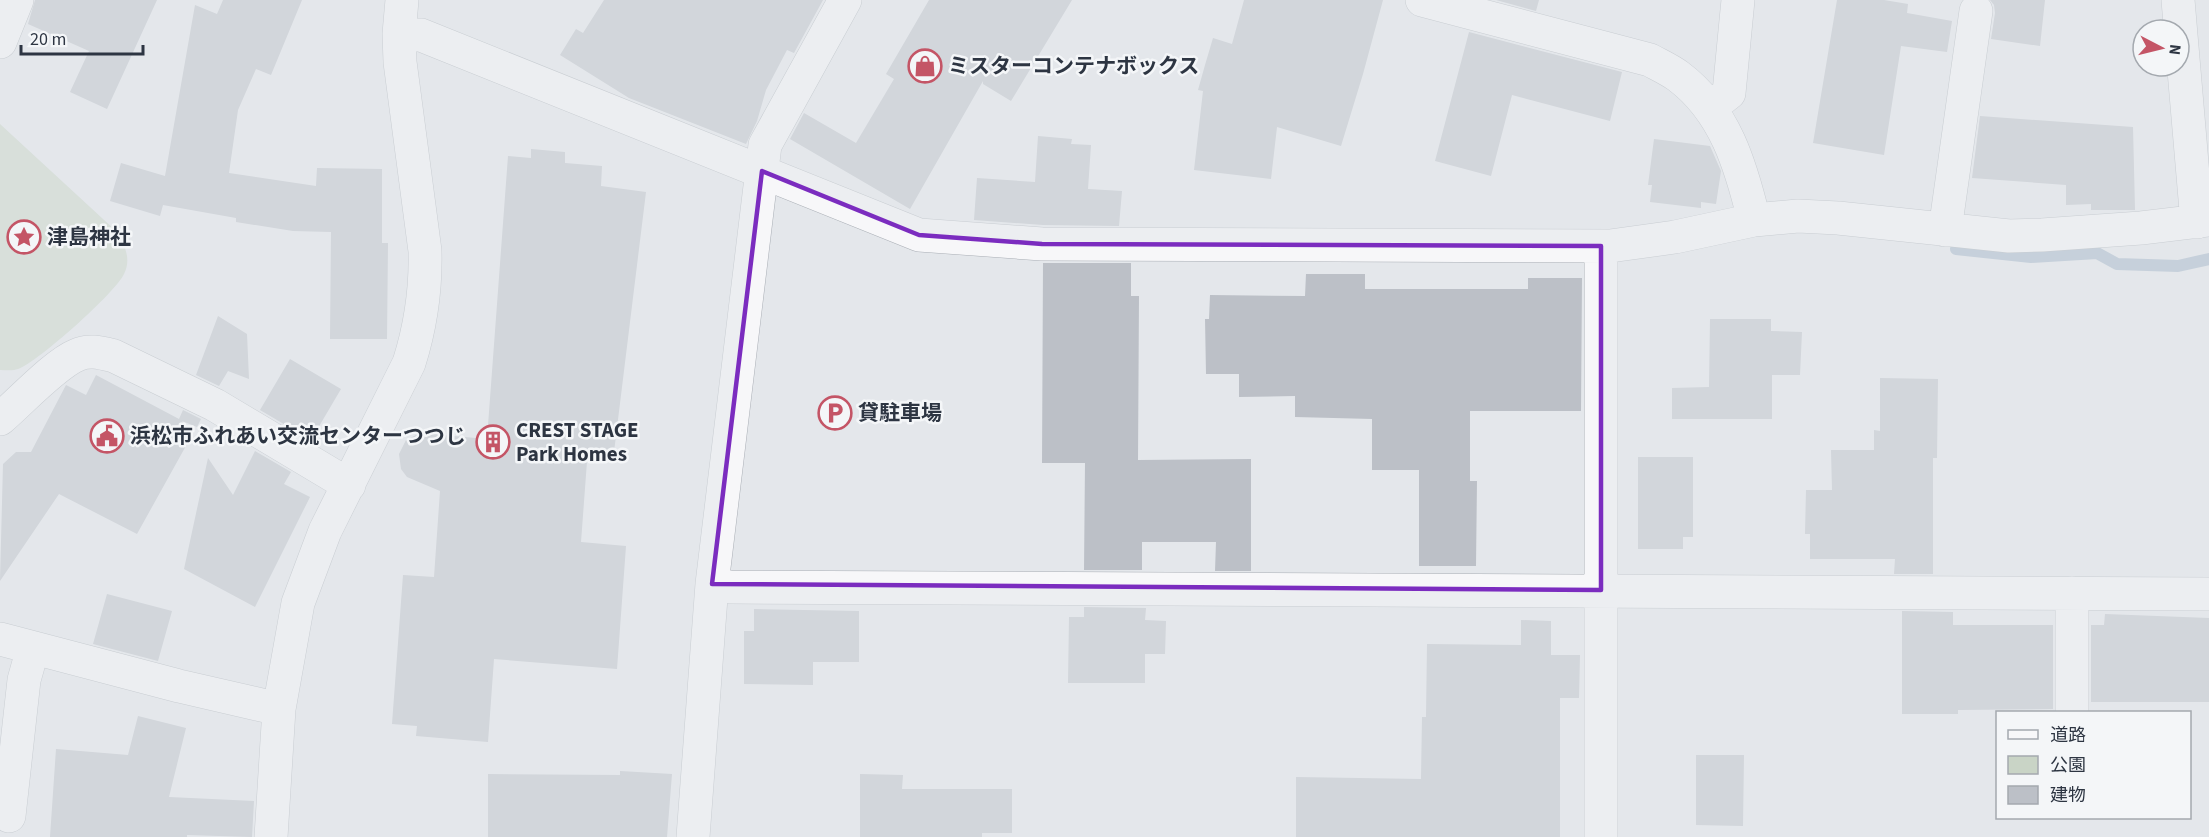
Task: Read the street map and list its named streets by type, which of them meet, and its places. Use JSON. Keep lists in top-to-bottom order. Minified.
{"places":{"shop":["ミスターコンテナボックス"],"place":["津島神社"],"parking":["貸駐車場"],"public building":["浜松市ふれあい交流センターつつじ"],"building":["CREST STAGE Park Homes"]},"legend":["道路","公園","建物"],"scale_bar":"20 m","north":"right"}
